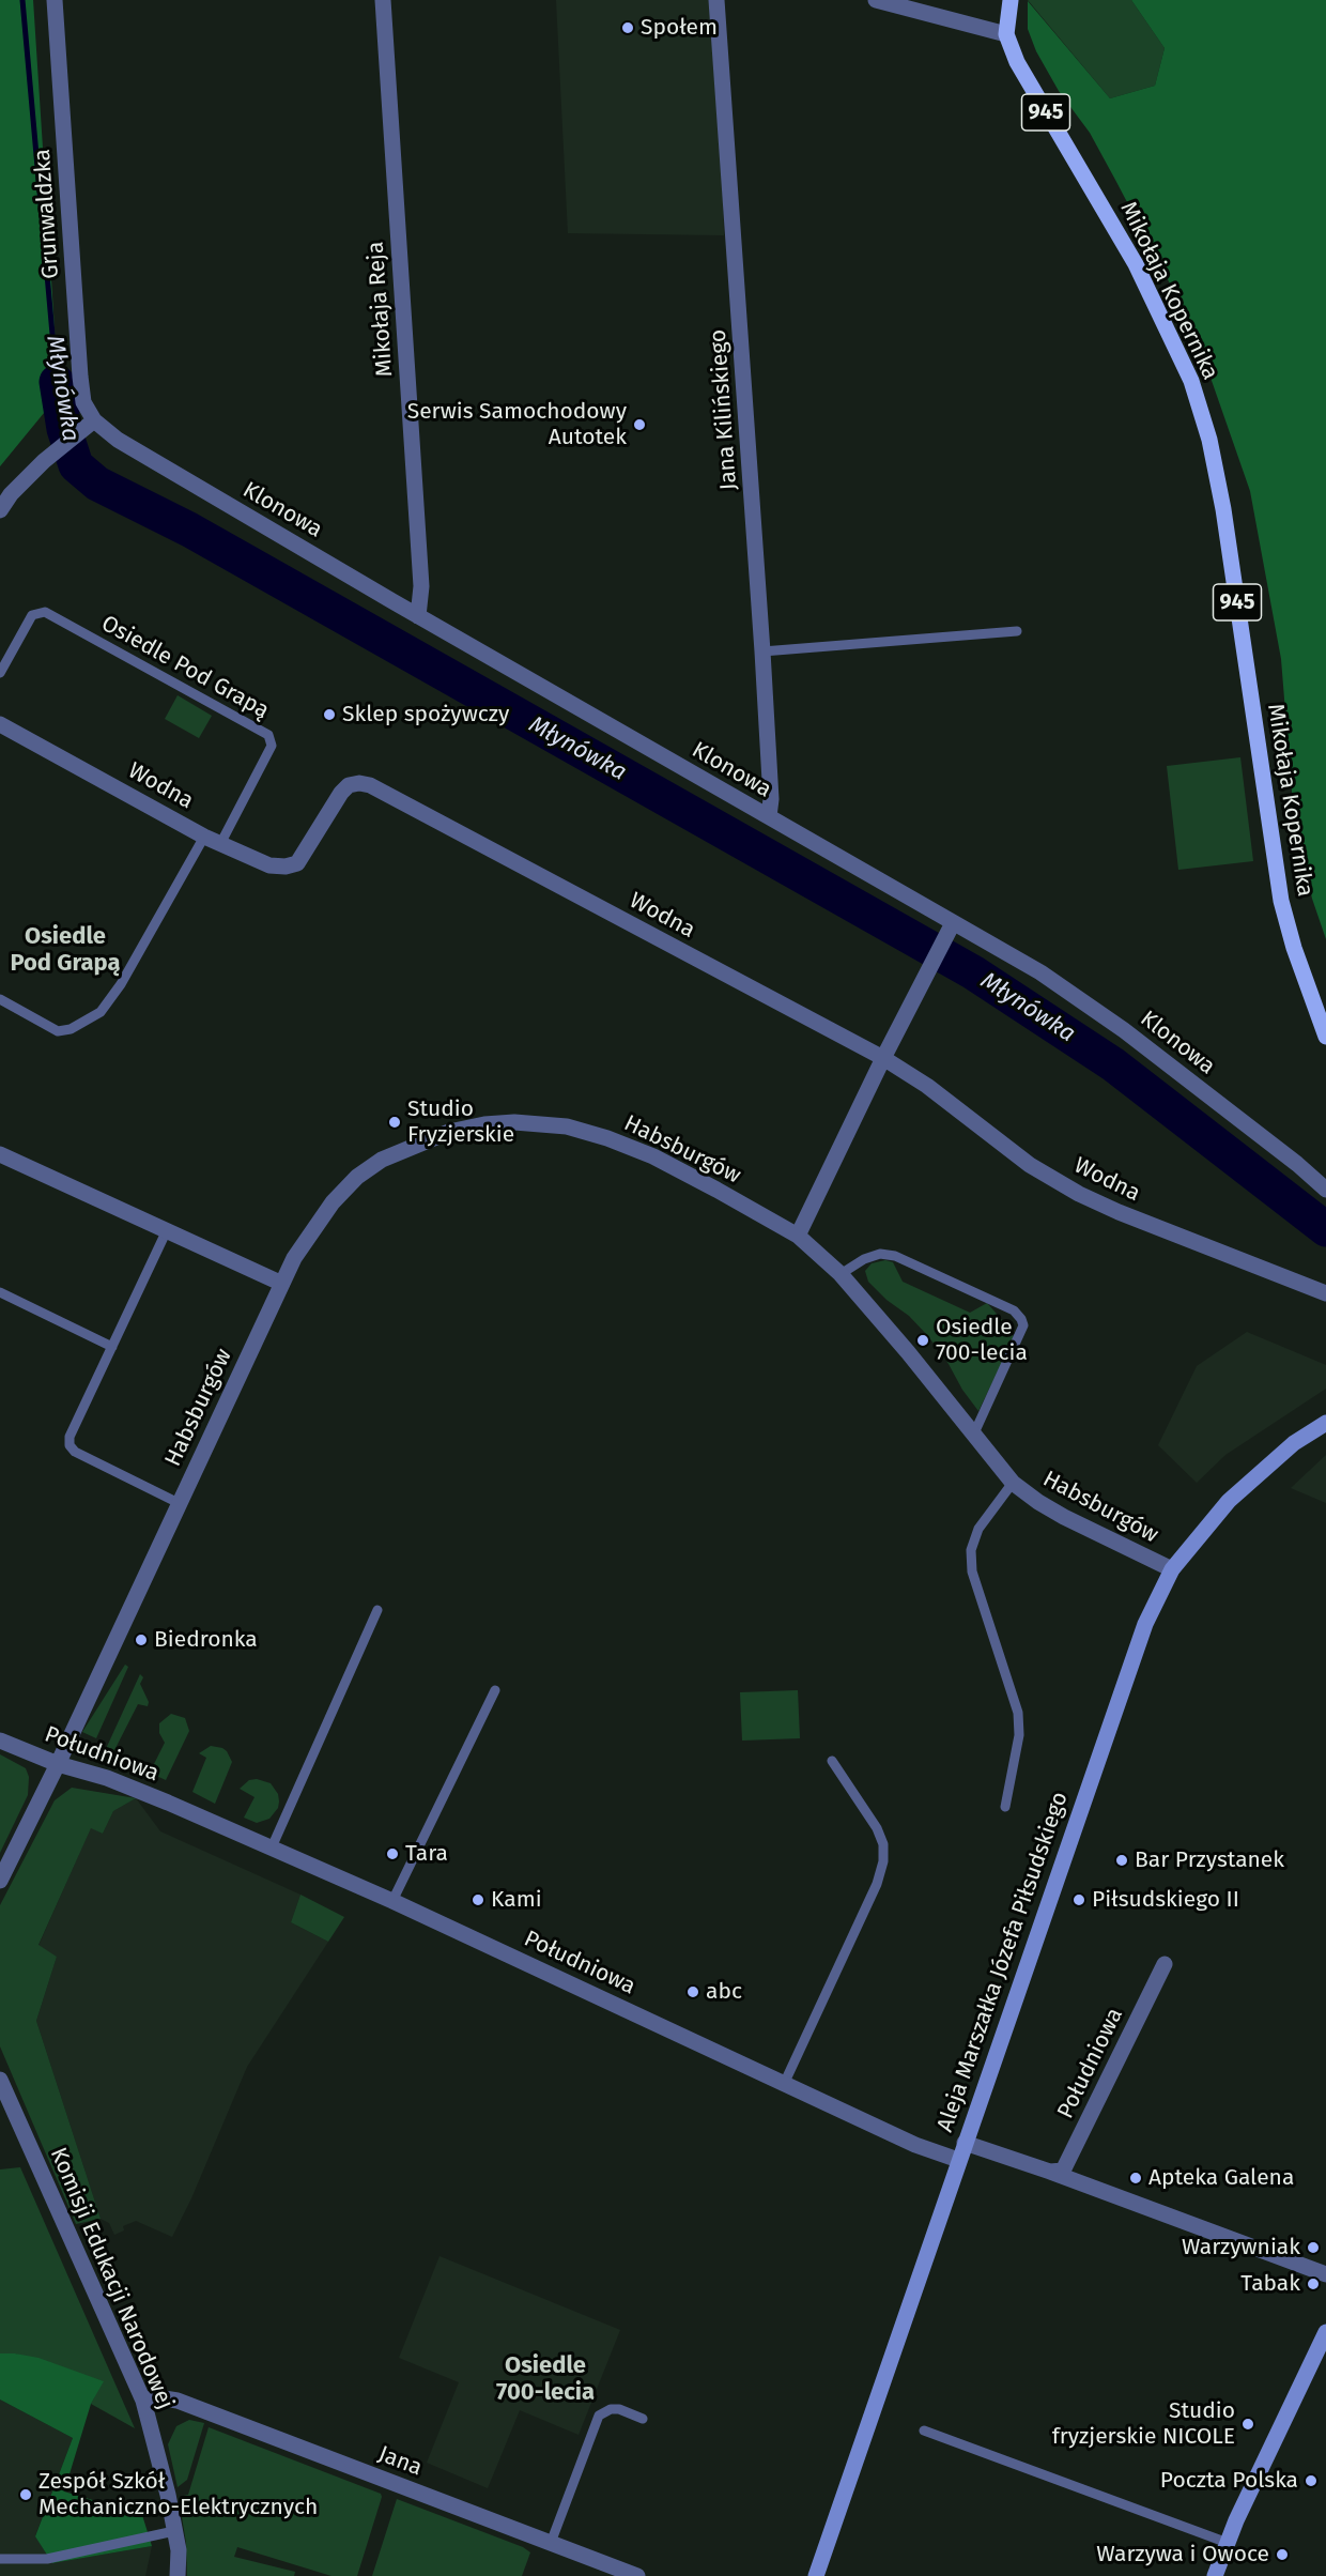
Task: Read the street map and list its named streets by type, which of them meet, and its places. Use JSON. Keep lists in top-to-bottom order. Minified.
{"streets":{"main road":["945","Mikołaja Kopernika"],"street":["Grunwaldzka","Mikołaja Reja","Jana Kilińskiego","Klonowa","Wodna","Habsburgów","Południowa","Aleja Marszałka Józefa Piłsudskiego","Komisji Edukacji Narodowej","Jana"],"lane":["Osiedle Pod Grapą"]},"crossings":[["Grunwaldzka","Klonowa"],["Mikołaja Reja","Klonowa"],["Jana Kilińskiego","Klonowa"],["Osiedle Pod Grapą","Wodna"],["Habsburgów","Południowa"],["Habsburgów","Aleja Marszałka Józefa Piłsudskiego"],["Południowa","Aleja Marszałka Józefa Piłsudskiego"],["Komisji Edukacji Narodowej","Jana"]],"districts":["Osiedle Pod Grapą","Osiedle 700-lecia"],"water":["Młynówka"],"places":["Społem","Serwis Samochodowy Autotek","Sklep spożywczy","Studio Fryzjerskie","Osiedle 700-lecia","Biedronka","Tara","Bar Przystanek","Kami","Piłsudskiego II","abc","Apteka Galena","Warzywniak","Tabak","Studio fryzjerskie NICOLE","Poczta Polska","Zespół Szkół Mechaniczno-Elektrycznych","Warzywa i Owoce"]}
